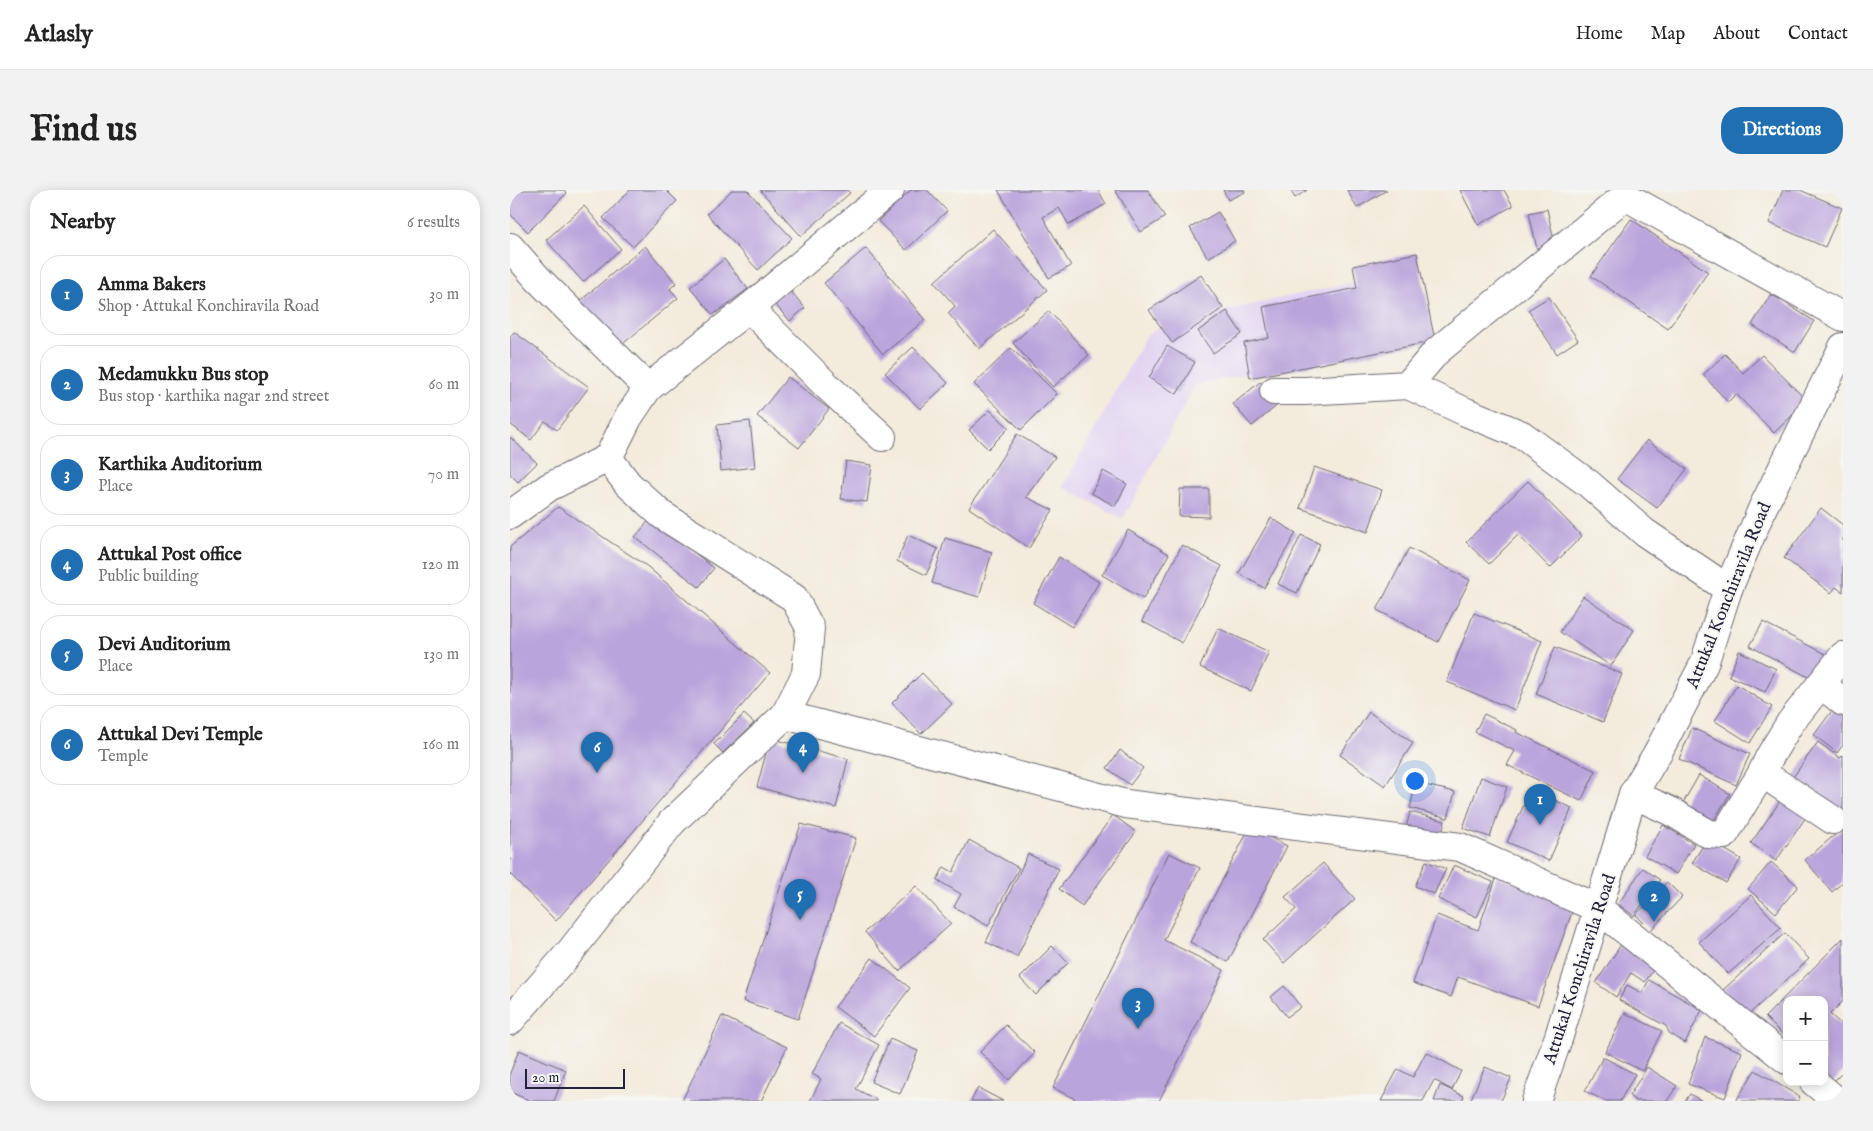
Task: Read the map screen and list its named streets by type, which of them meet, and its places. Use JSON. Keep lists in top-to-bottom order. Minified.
{"streets":{"street":["Attukal Konchiravila Road"]},"scale_bar":"20 m","page":{"header":"Atlasly","nav":["Home","Map","About","Contact"],"buttons":"Directions","title":"Find us","heading":["Nearby","6 results"],"list":[{"mark":"1","name":"Amma Bakers","note":"Shop · Attukal Konchiravila Road","value":"30 m"},{"mark":"2","name":"Medamukku Bus stop","note":"Bus stop · karthika nagar 2nd street","value":"60 m"},{"mark":"3","name":"Karthika Auditorium","note":"Place","value":"70 m"},{"mark":"4","name":"Attukal Post office","note":"Public building","value":"120 m"},{"mark":"5","name":"Devi Auditorium","note":"Place","value":"130 m"},{"mark":"6","name":"Attukal Devi Temple","note":"Temple","value":"160 m"}],"pins":["4","6","1","5","2","3"],"map_buttons":["+","−"],"scale":"20 m"}}
